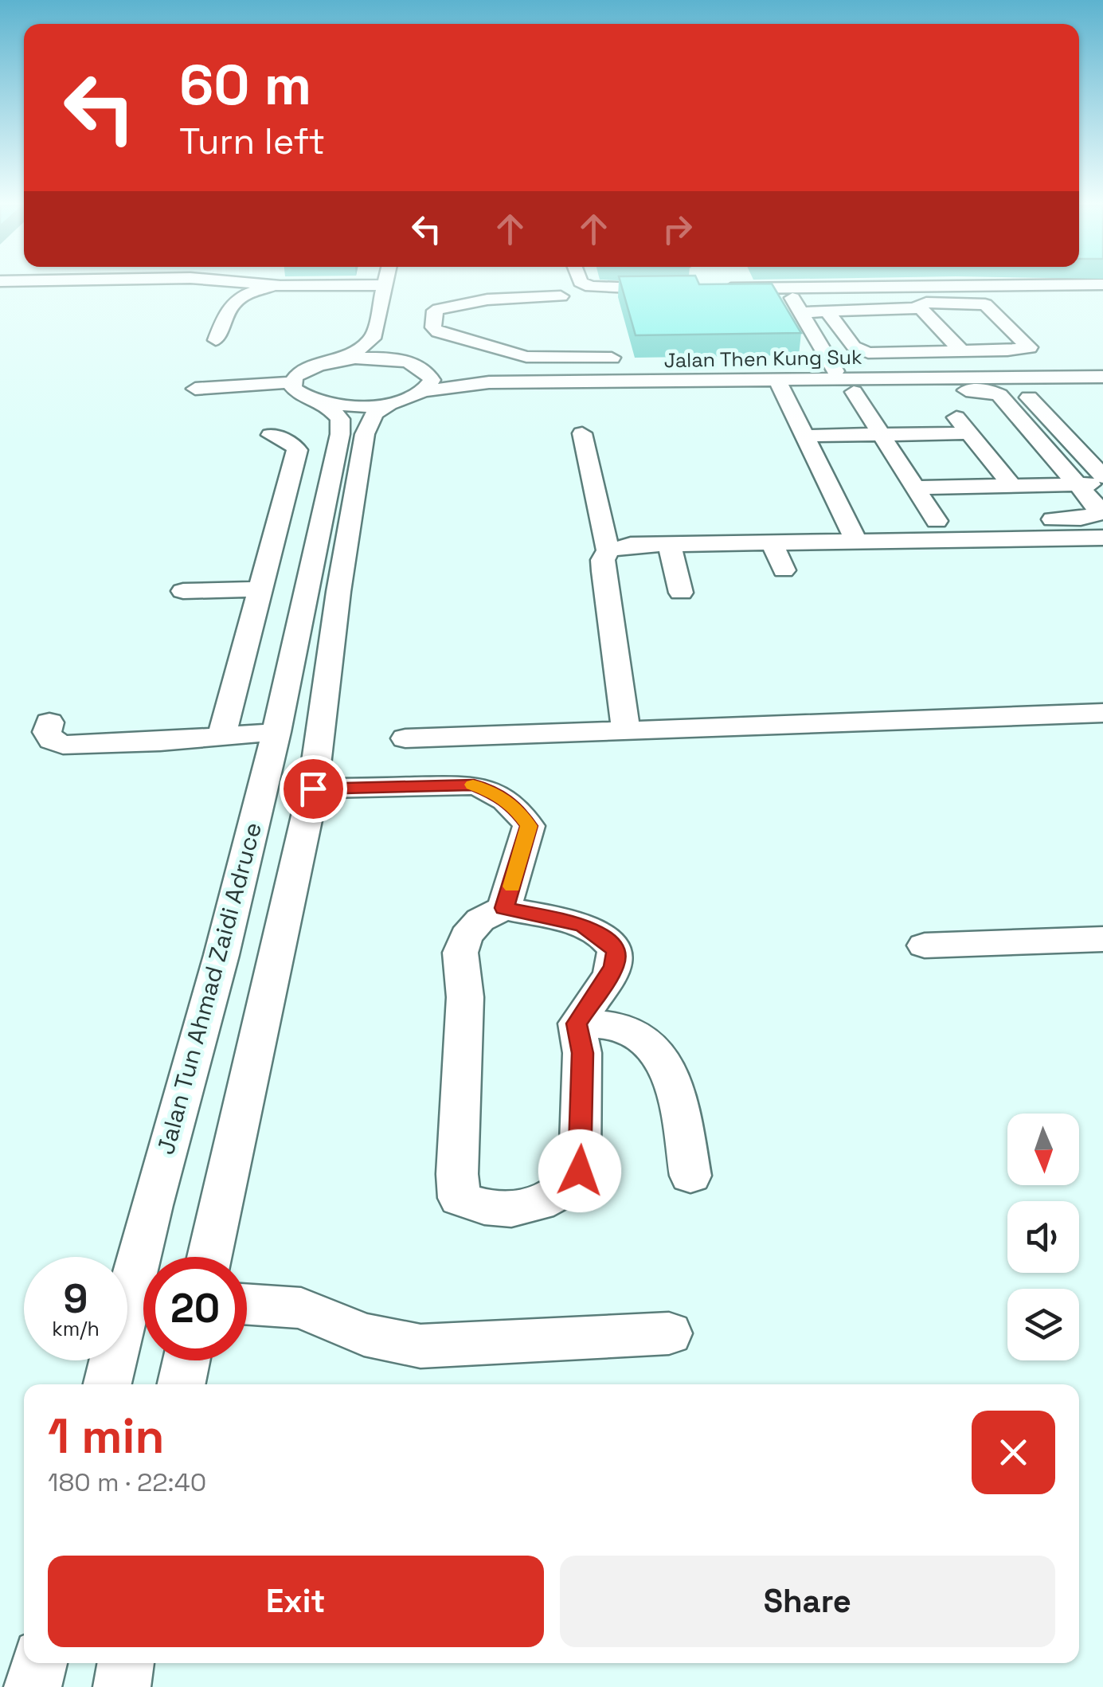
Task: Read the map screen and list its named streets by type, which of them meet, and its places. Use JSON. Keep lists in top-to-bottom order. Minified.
{"streets":{"street":["Jalan Then Kung Suk","Jalan Tun Ahmad Zaidi Adruce"]},"north":"bottom","page":{"turn":["60 m","Turn left"],"speed":"9 km/h","limit":"20","heading":["1 min","180 m · 22:40"],"buttons":["Exit","Share"]}}
